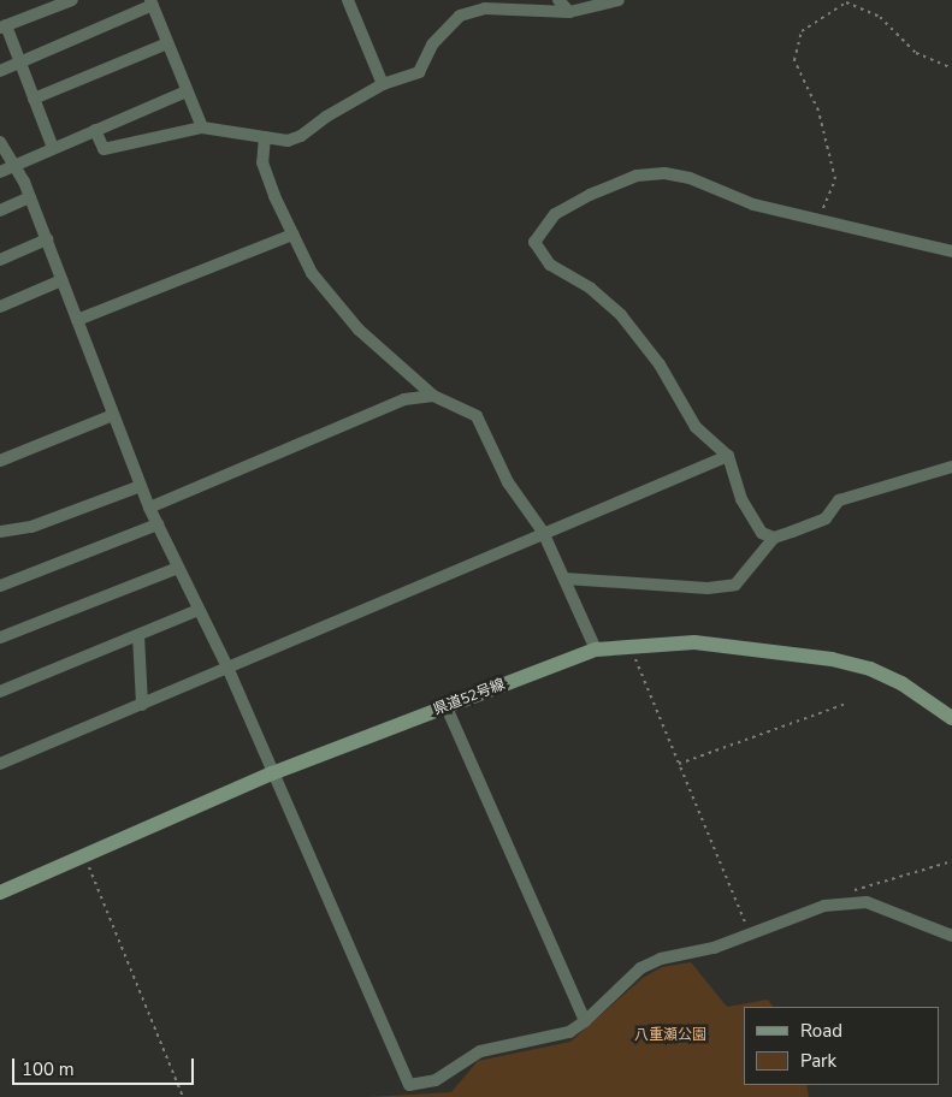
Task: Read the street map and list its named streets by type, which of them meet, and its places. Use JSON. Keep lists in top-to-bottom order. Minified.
{"streets":{"main road":["県道52号線"]},"parks":["八重瀬公園"],"legend":["Road","Park"],"scale_bar":"100 m"}
